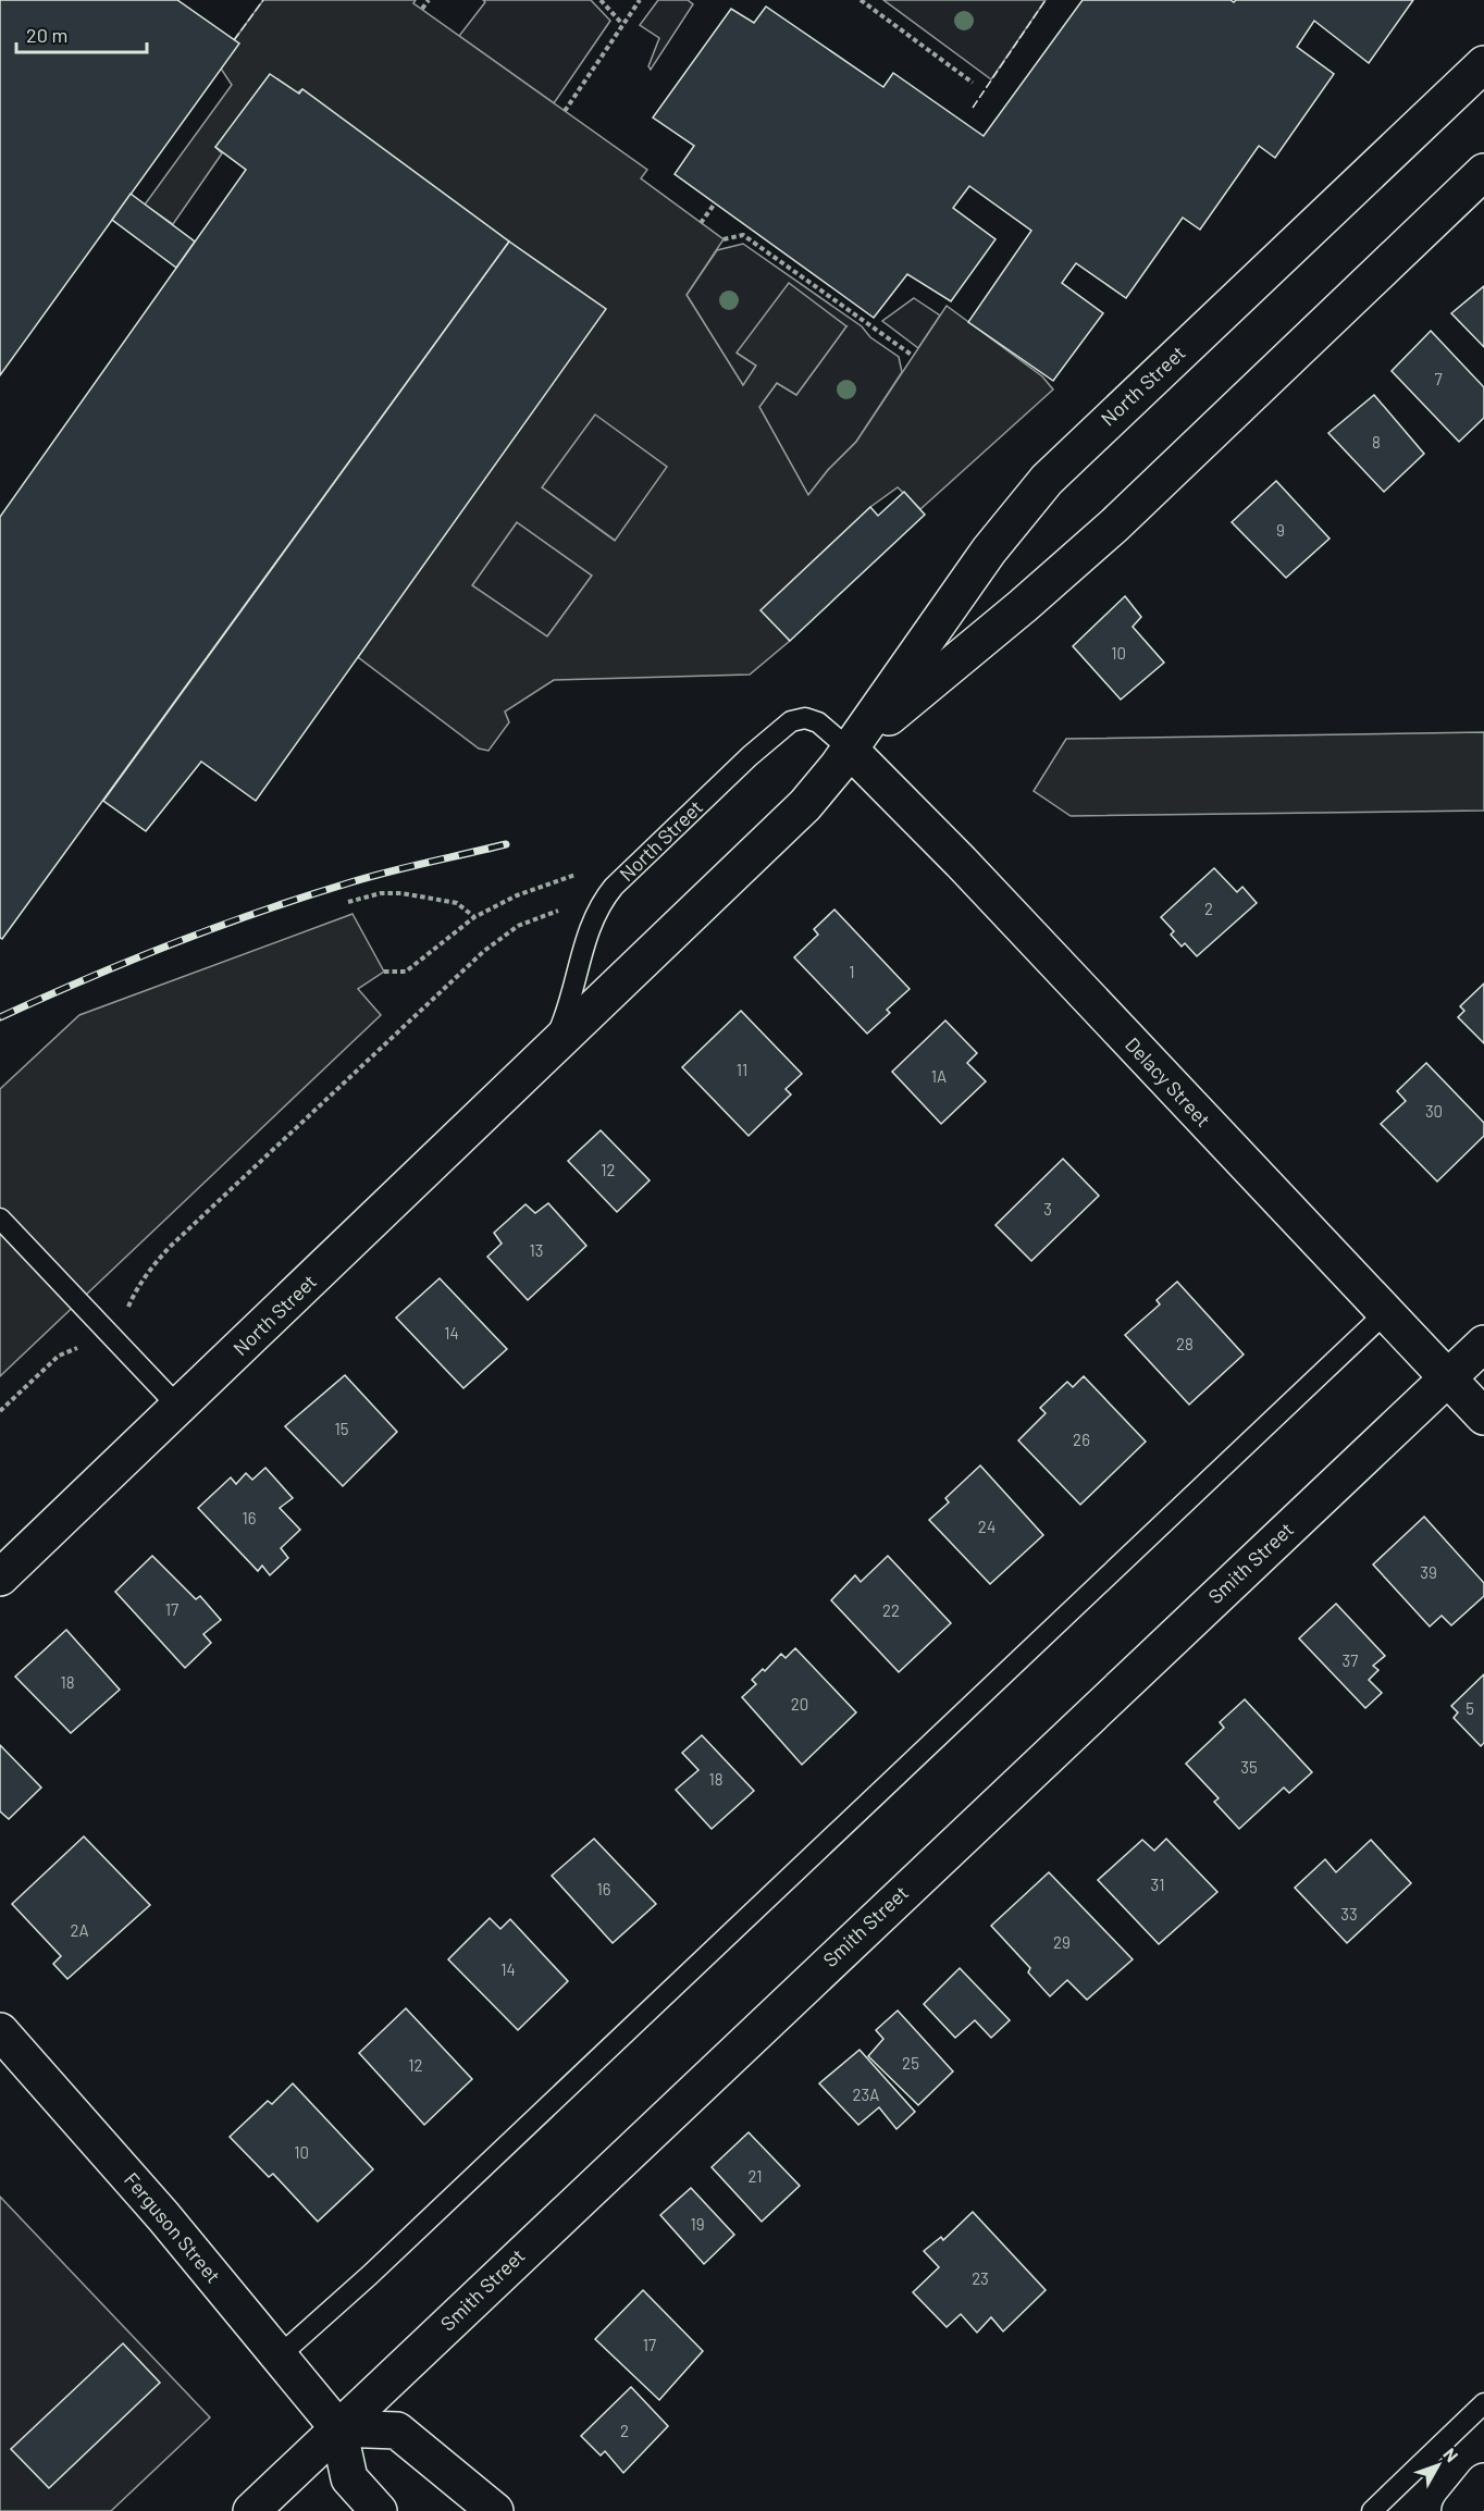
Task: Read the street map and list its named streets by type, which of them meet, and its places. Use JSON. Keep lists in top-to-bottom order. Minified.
{"streets":{"street":["North Street","Delacy Street","Smith Street","Ferguson Street"]},"crossings":[["North Street","Delacy Street"],["Delacy Street","Smith Street"],["Smith Street","Ferguson Street"]],"house_numbers":["7","8","9","10","2","1","11","1A","30","12","3","13","14","28","15","26","16","24","39","17","22","37","18","20","5","35","18","31","16","33","2A","29","14","25","12","23A","10","21","19","23","17","2"],"scale_bar":"20 m","north":"top right"}
